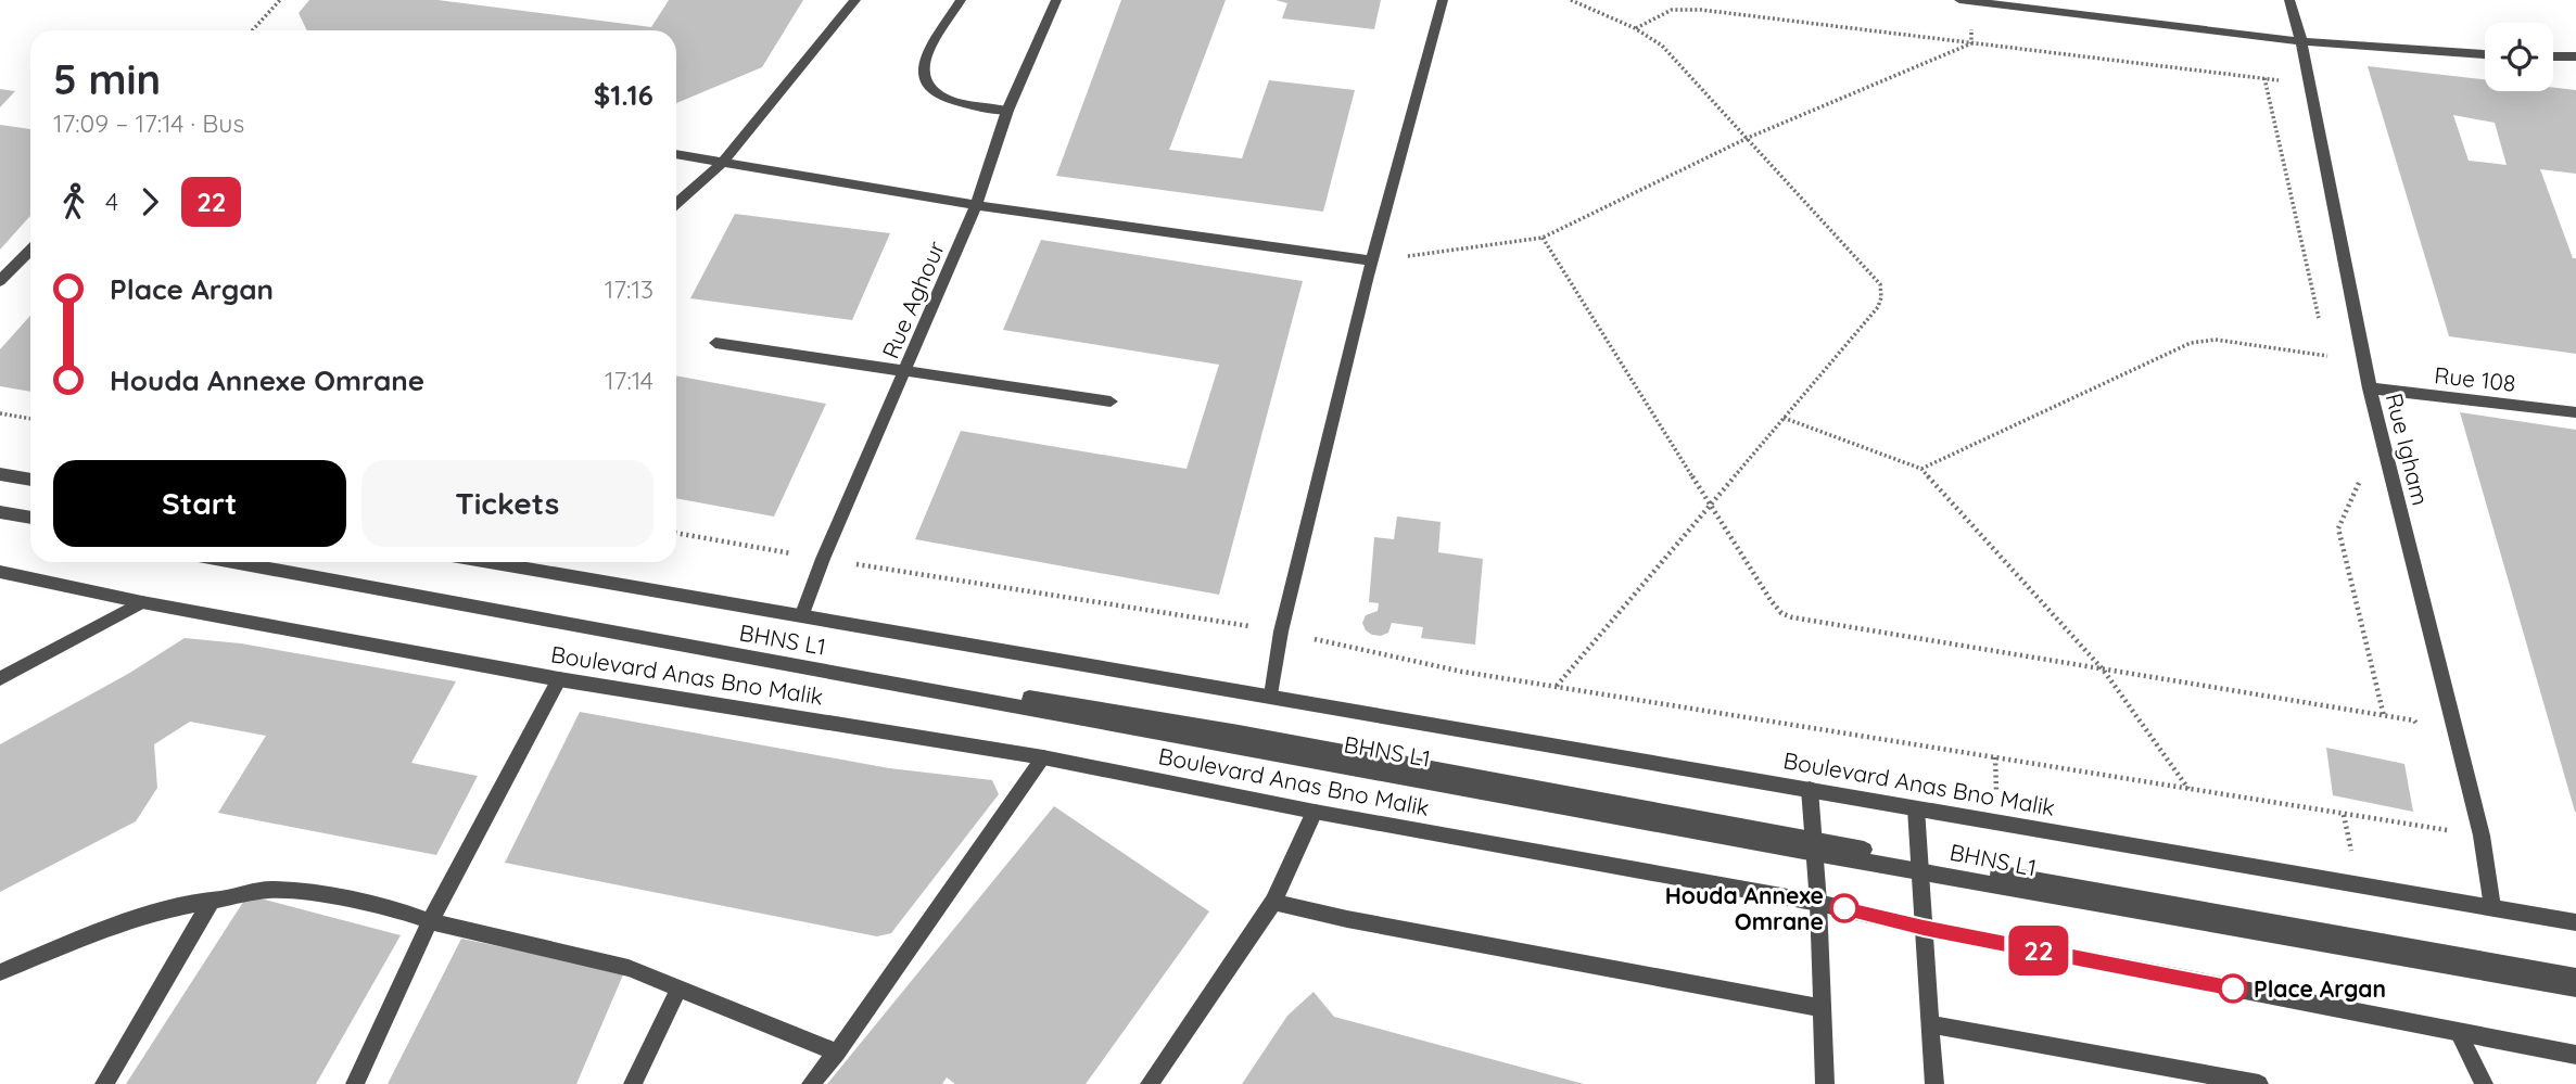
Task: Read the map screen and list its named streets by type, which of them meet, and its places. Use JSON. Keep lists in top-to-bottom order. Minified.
{"streets":{"street":["Rue Aghour","Rue 108","Rue Igham","BHNS L1","Boulevard Anas Bno Malik"]},"crossings":[["Rue Aghour","Boulevard Anas Bno Malik"],["Rue 108","Rue Igham"],["Rue Igham","Boulevard Anas Bno Malik"]],"places":["Houda Annexe Omrane","Place Argan"],"lines":["bus line 22"],"page":{"on_map":"22","heading":["5 min","17:09 – 17:14 · Bus","$1.16"],"legs":["4","22"],"list":[{"name":"Place Argan","value":"17:13"},{"name":"Houda Annexe Omrane","value":"17:14"}],"buttons":["Start","Tickets"]}}
